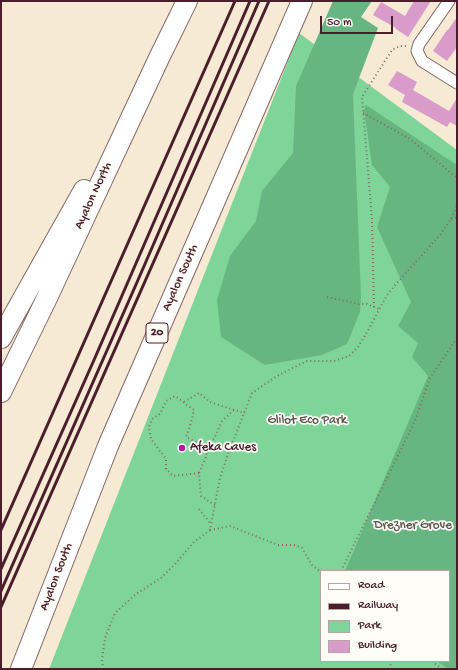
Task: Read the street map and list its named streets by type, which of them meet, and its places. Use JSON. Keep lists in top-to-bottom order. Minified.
{"streets":{"highway":["Ayalon North","Ayalon South","20"]},"parks":["Glilot Eco Park","Drezner Grove"],"places":["Afeka Caves"],"legend":["Road","Railway","Park","Building"],"scale_bar":"50 m"}
